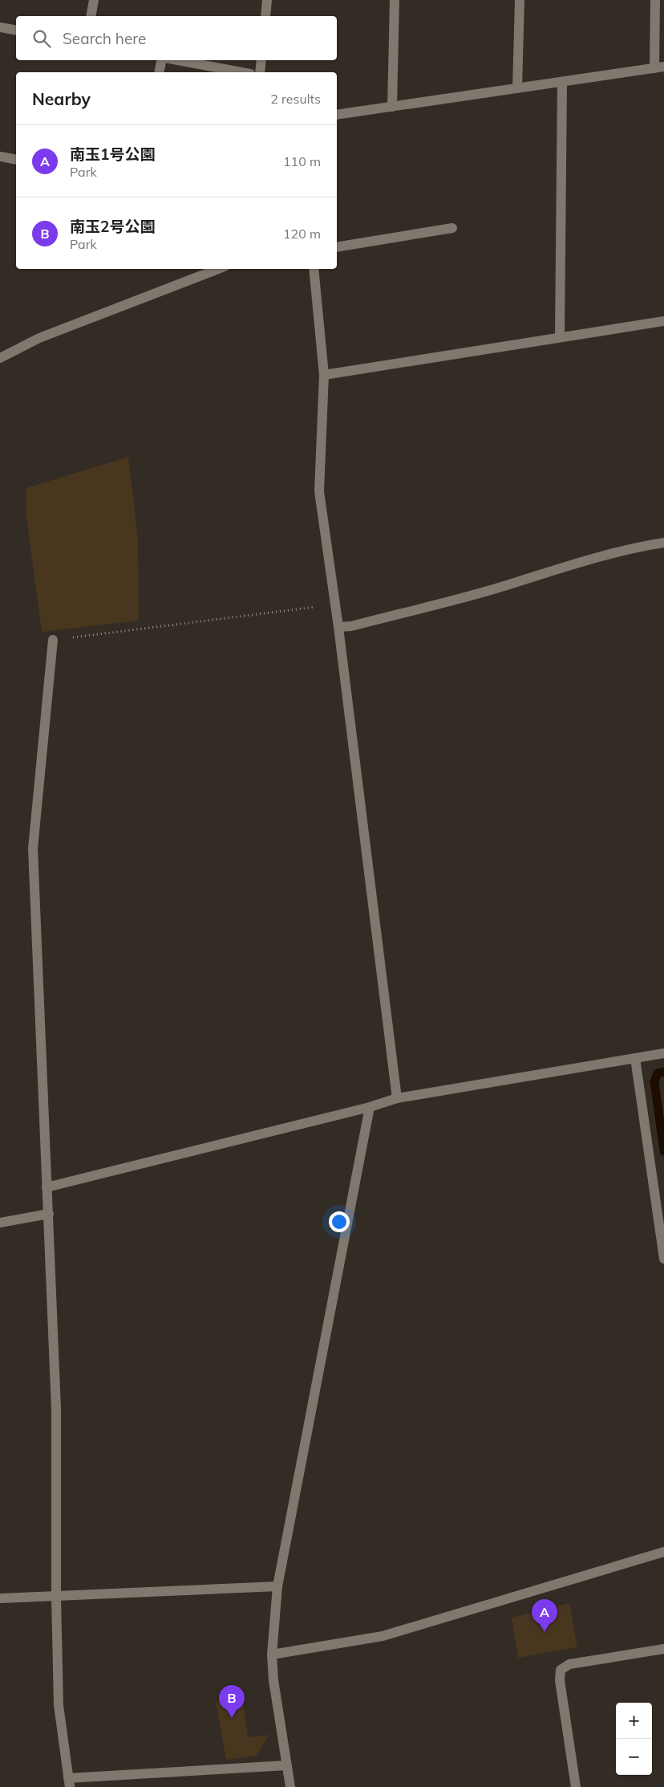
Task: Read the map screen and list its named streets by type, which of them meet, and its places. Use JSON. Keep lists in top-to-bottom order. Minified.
{"page":{"search":"Search here","heading":["Nearby","2 results"],"list":[{"mark":"A","name":"南玉1号公園","note":"Park","value":"110 m"},{"mark":"B","name":"南玉2号公園","note":"Park","value":"120 m"}],"pins":["A","B"],"map_buttons":["+","−"]}}
